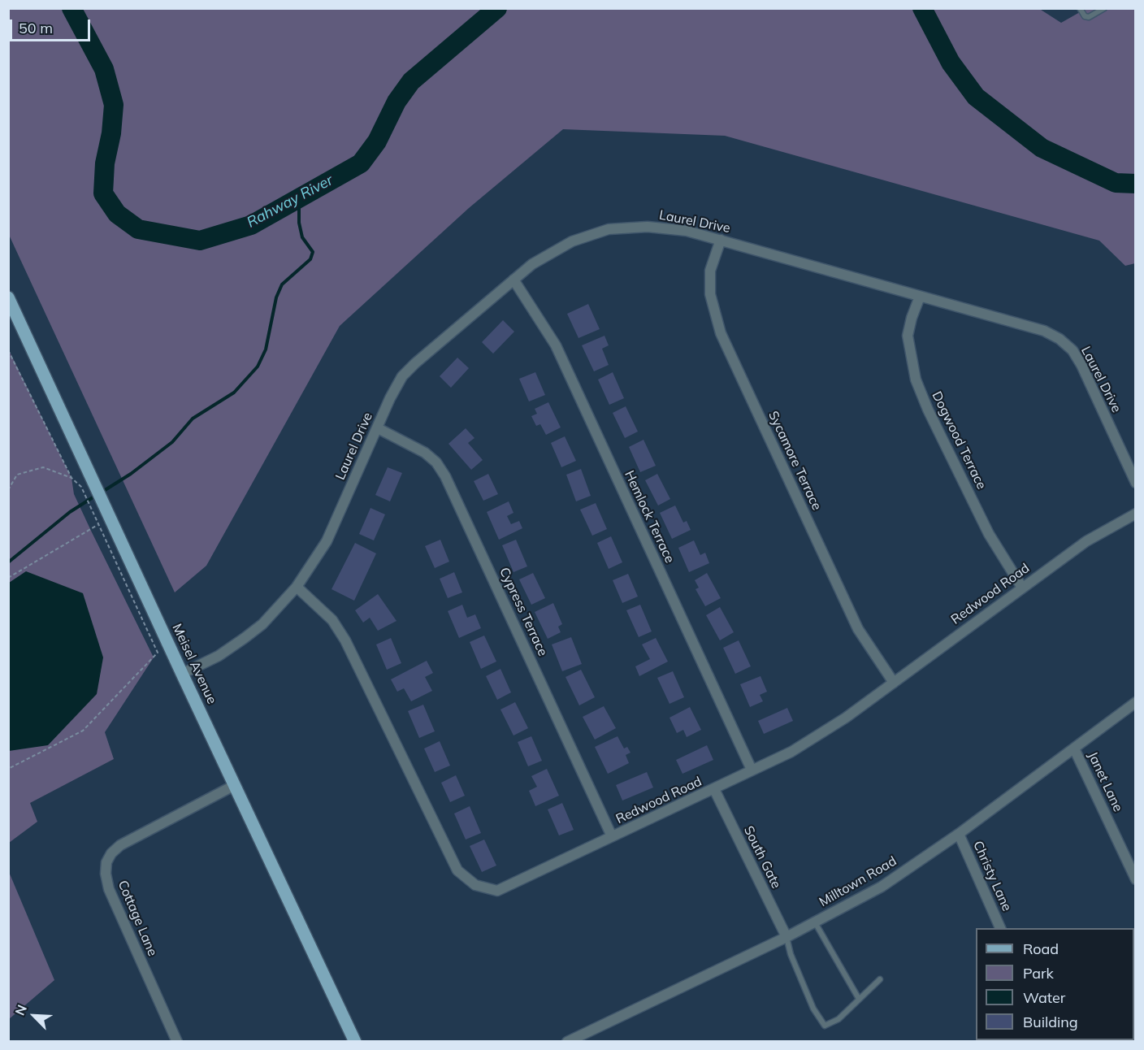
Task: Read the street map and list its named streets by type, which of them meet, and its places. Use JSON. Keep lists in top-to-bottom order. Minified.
{"streets":{"main road":["Meisel Avenue"],"street":["Laurel Drive","Dogwood Terrace","Sycamore Terrace","Hemlock Terrace","Redwood Road","Cypress Terrace","Janet Lane","South Gate","Christy Lane","Milltown Road","Cottage Lane"]},"crossings":[["Laurel Drive","Dogwood Terrace"],["Laurel Drive","Sycamore Terrace"],["Laurel Drive","Hemlock Terrace"],["Laurel Drive","Redwood Road"],["Laurel Drive","Cypress Terrace"],["Laurel Drive","Meisel Avenue"],["Dogwood Terrace","Redwood Road"],["Sycamore Terrace","Redwood Road"],["Hemlock Terrace","Redwood Road"],["Redwood Road","Cypress Terrace"],["Redwood Road","South Gate"],["Meisel Avenue","Cottage Lane"],["Janet Lane","Milltown Road"],["South Gate","Milltown Road"],["Christy Lane","Milltown Road"]],"water":["Rahway River"],"legend":["Road","Park","Water","Building"],"scale_bar":"50 m","north":"top left"}
